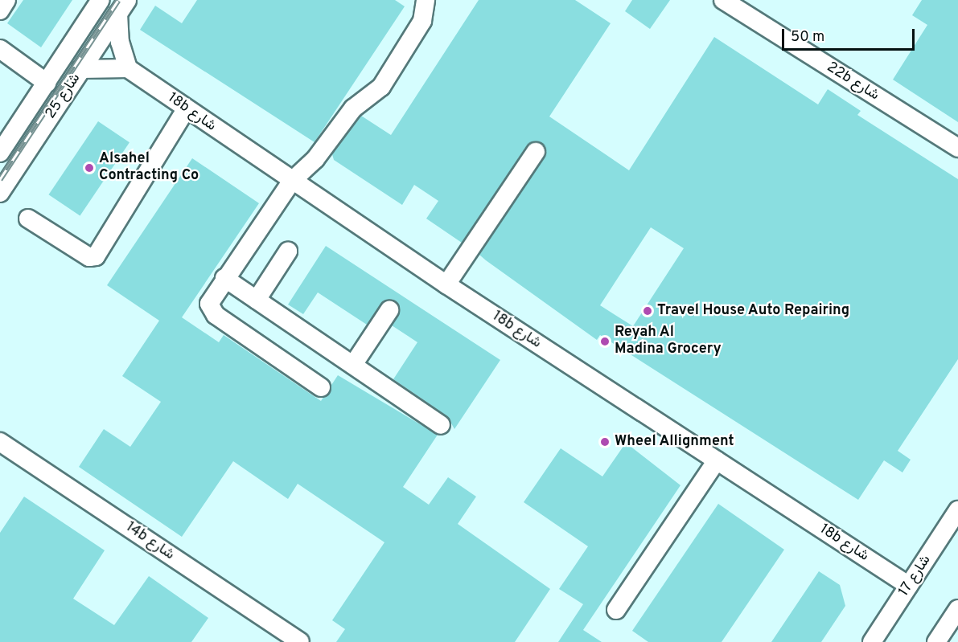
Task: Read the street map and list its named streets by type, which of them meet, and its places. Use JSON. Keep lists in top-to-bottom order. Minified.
{"streets":{"street":["22b شارع","شارع 25","18b شارع","14b شارع","شارع 17"]},"crossings":[["18b شارع","شارع 17"]],"places":["Alsahel Contracting Co","Travel House Auto Repairing","Reyah Al Madina Grocery","Wheel Allignment"],"scale_bar":"50 m"}
